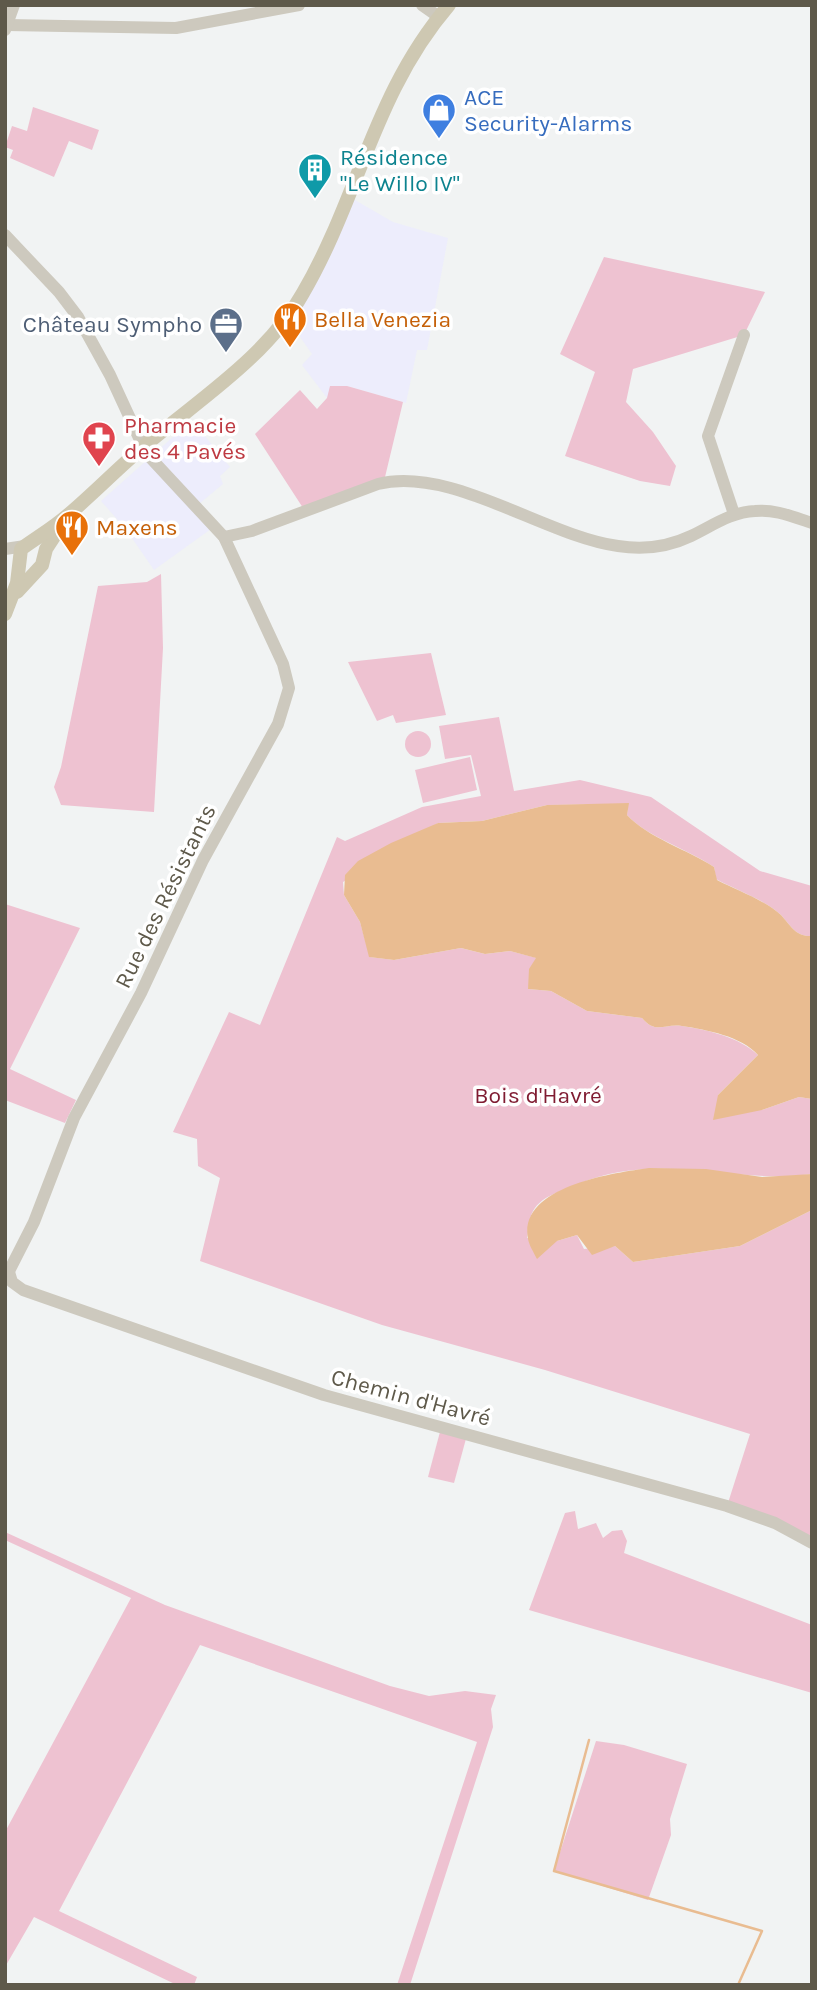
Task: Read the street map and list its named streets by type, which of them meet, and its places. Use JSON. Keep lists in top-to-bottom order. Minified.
{"streets":{"street":["Rue des Résistants","Chemin d'Havré"]},"crossings":[["Rue des Résistants","Chemin d'Havré"]],"parks":["Bois d'Havré"],"places":{"shop":["ACE Security-Alarms"],"building":["Résidence \"Le Willo IV\""],"restaurant":["Bella Venezia","Maxens"],"office":["Château Sympho"],"pharmacy":["Pharmacie des 4 Pavés"]}}
